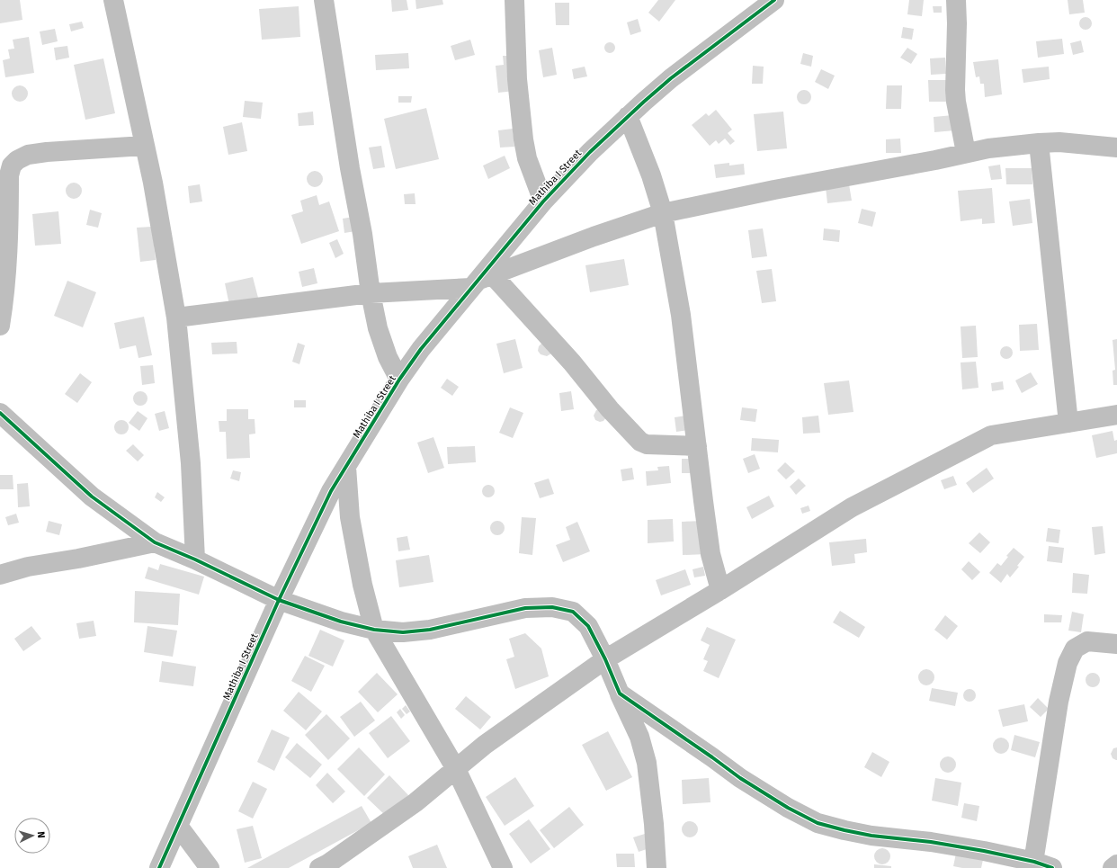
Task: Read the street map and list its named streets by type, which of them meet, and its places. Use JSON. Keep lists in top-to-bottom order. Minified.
{"streets":{"street":["Mathiba I Street"]},"north":"right"}
